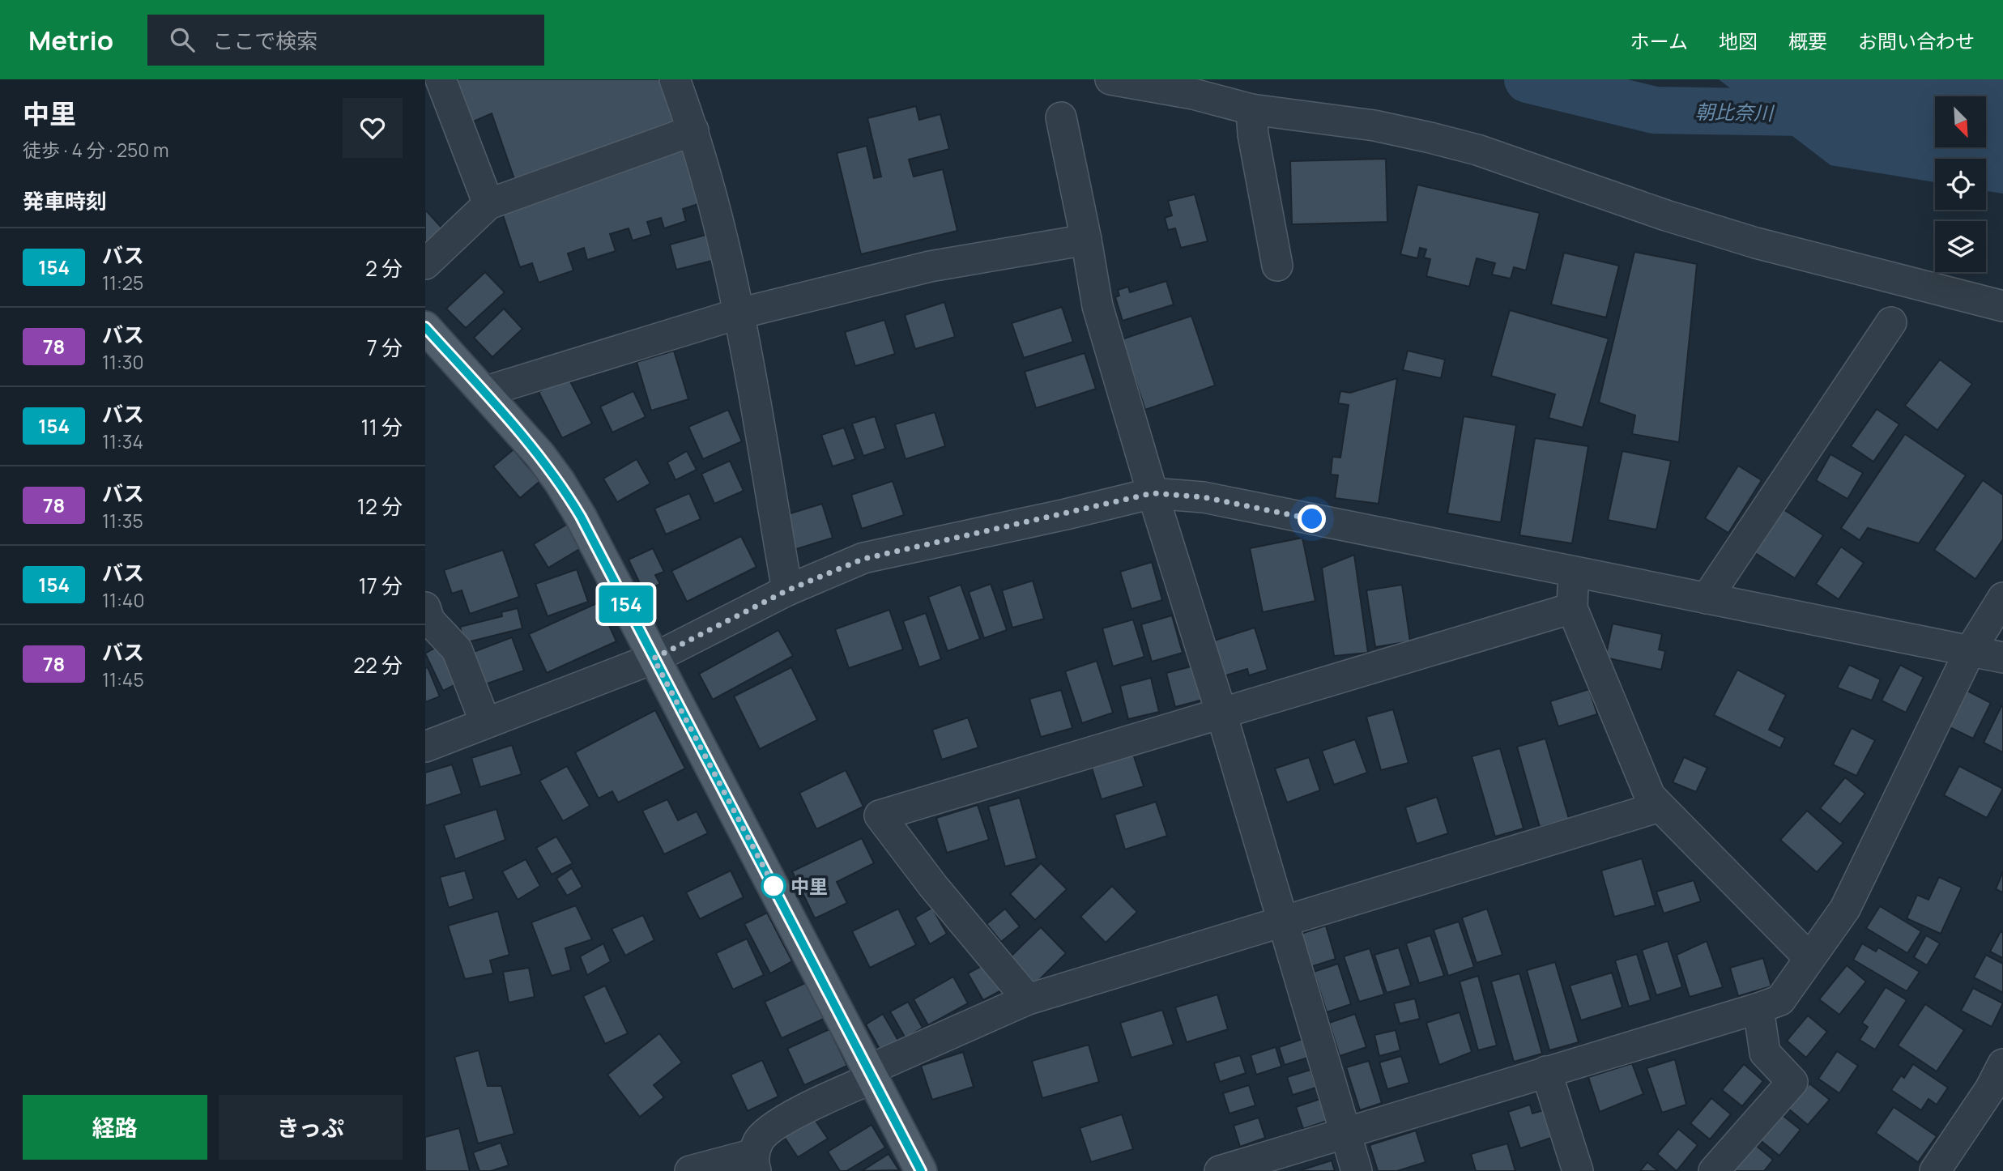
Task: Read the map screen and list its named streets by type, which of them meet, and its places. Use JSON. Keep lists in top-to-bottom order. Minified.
{"water":["朝比奈川"],"places":["中里"],"lines":["bus line 154"],"north":"bottom right","page":{"header":"Metrio","search":"ここで検索","nav":["ホーム","地図","概要","お問い合わせ"],"heading":[["中里","徒歩 · 4 分 · 250 m"],"発車時刻"],"on_map":"154","list":[{"mark":"154","name":"バス","note":"11:25","value":"2 分"},{"mark":"78","name":"バス","note":"11:30","value":"7 分"},{"mark":"154","name":"バス","note":"11:34","value":"11 分"},{"mark":"78","name":"バス","note":"11:35","value":"12 分"},{"mark":"154","name":"バス","note":"11:40","value":"17 分"},{"mark":"78","name":"バス","note":"11:45","value":"22 分"}],"buttons":["経路","きっぷ"]}}
